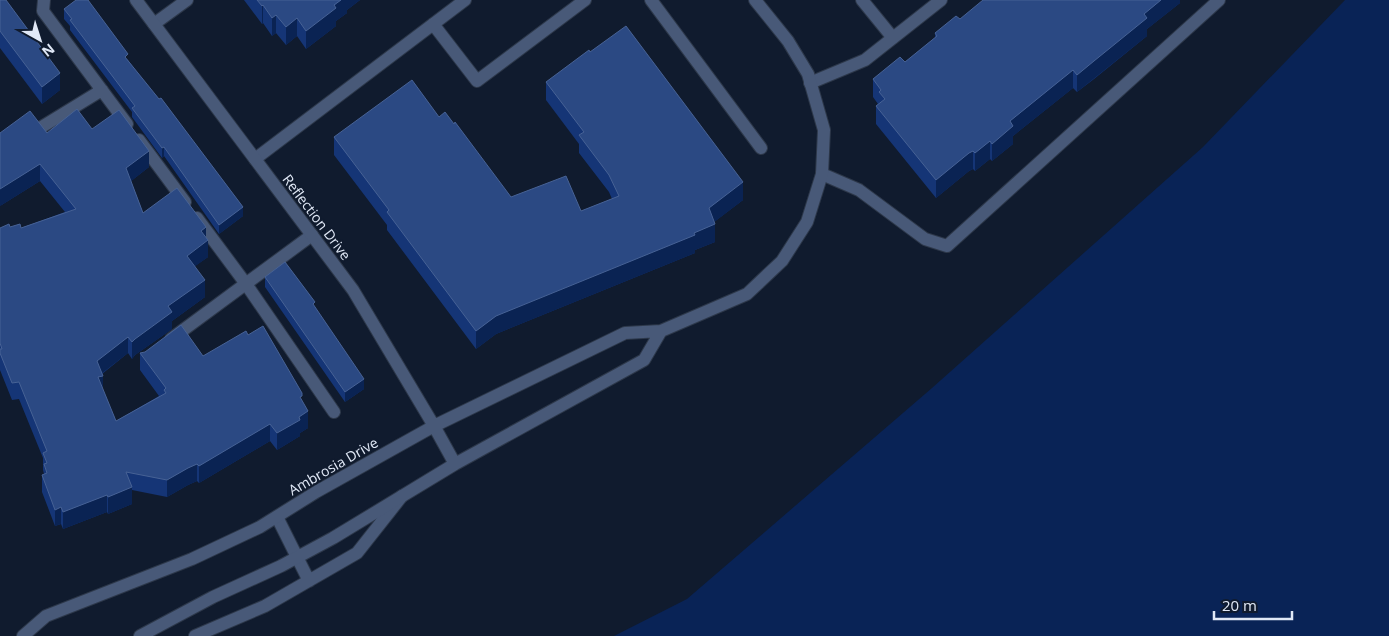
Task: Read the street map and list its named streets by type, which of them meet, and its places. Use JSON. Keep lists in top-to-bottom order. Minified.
{"streets":{"street":["Reflection Drive","Ambrosia Drive"]},"crossings":[["Reflection Drive","Ambrosia Drive"]],"scale_bar":"20 m","north":"bottom right"}
